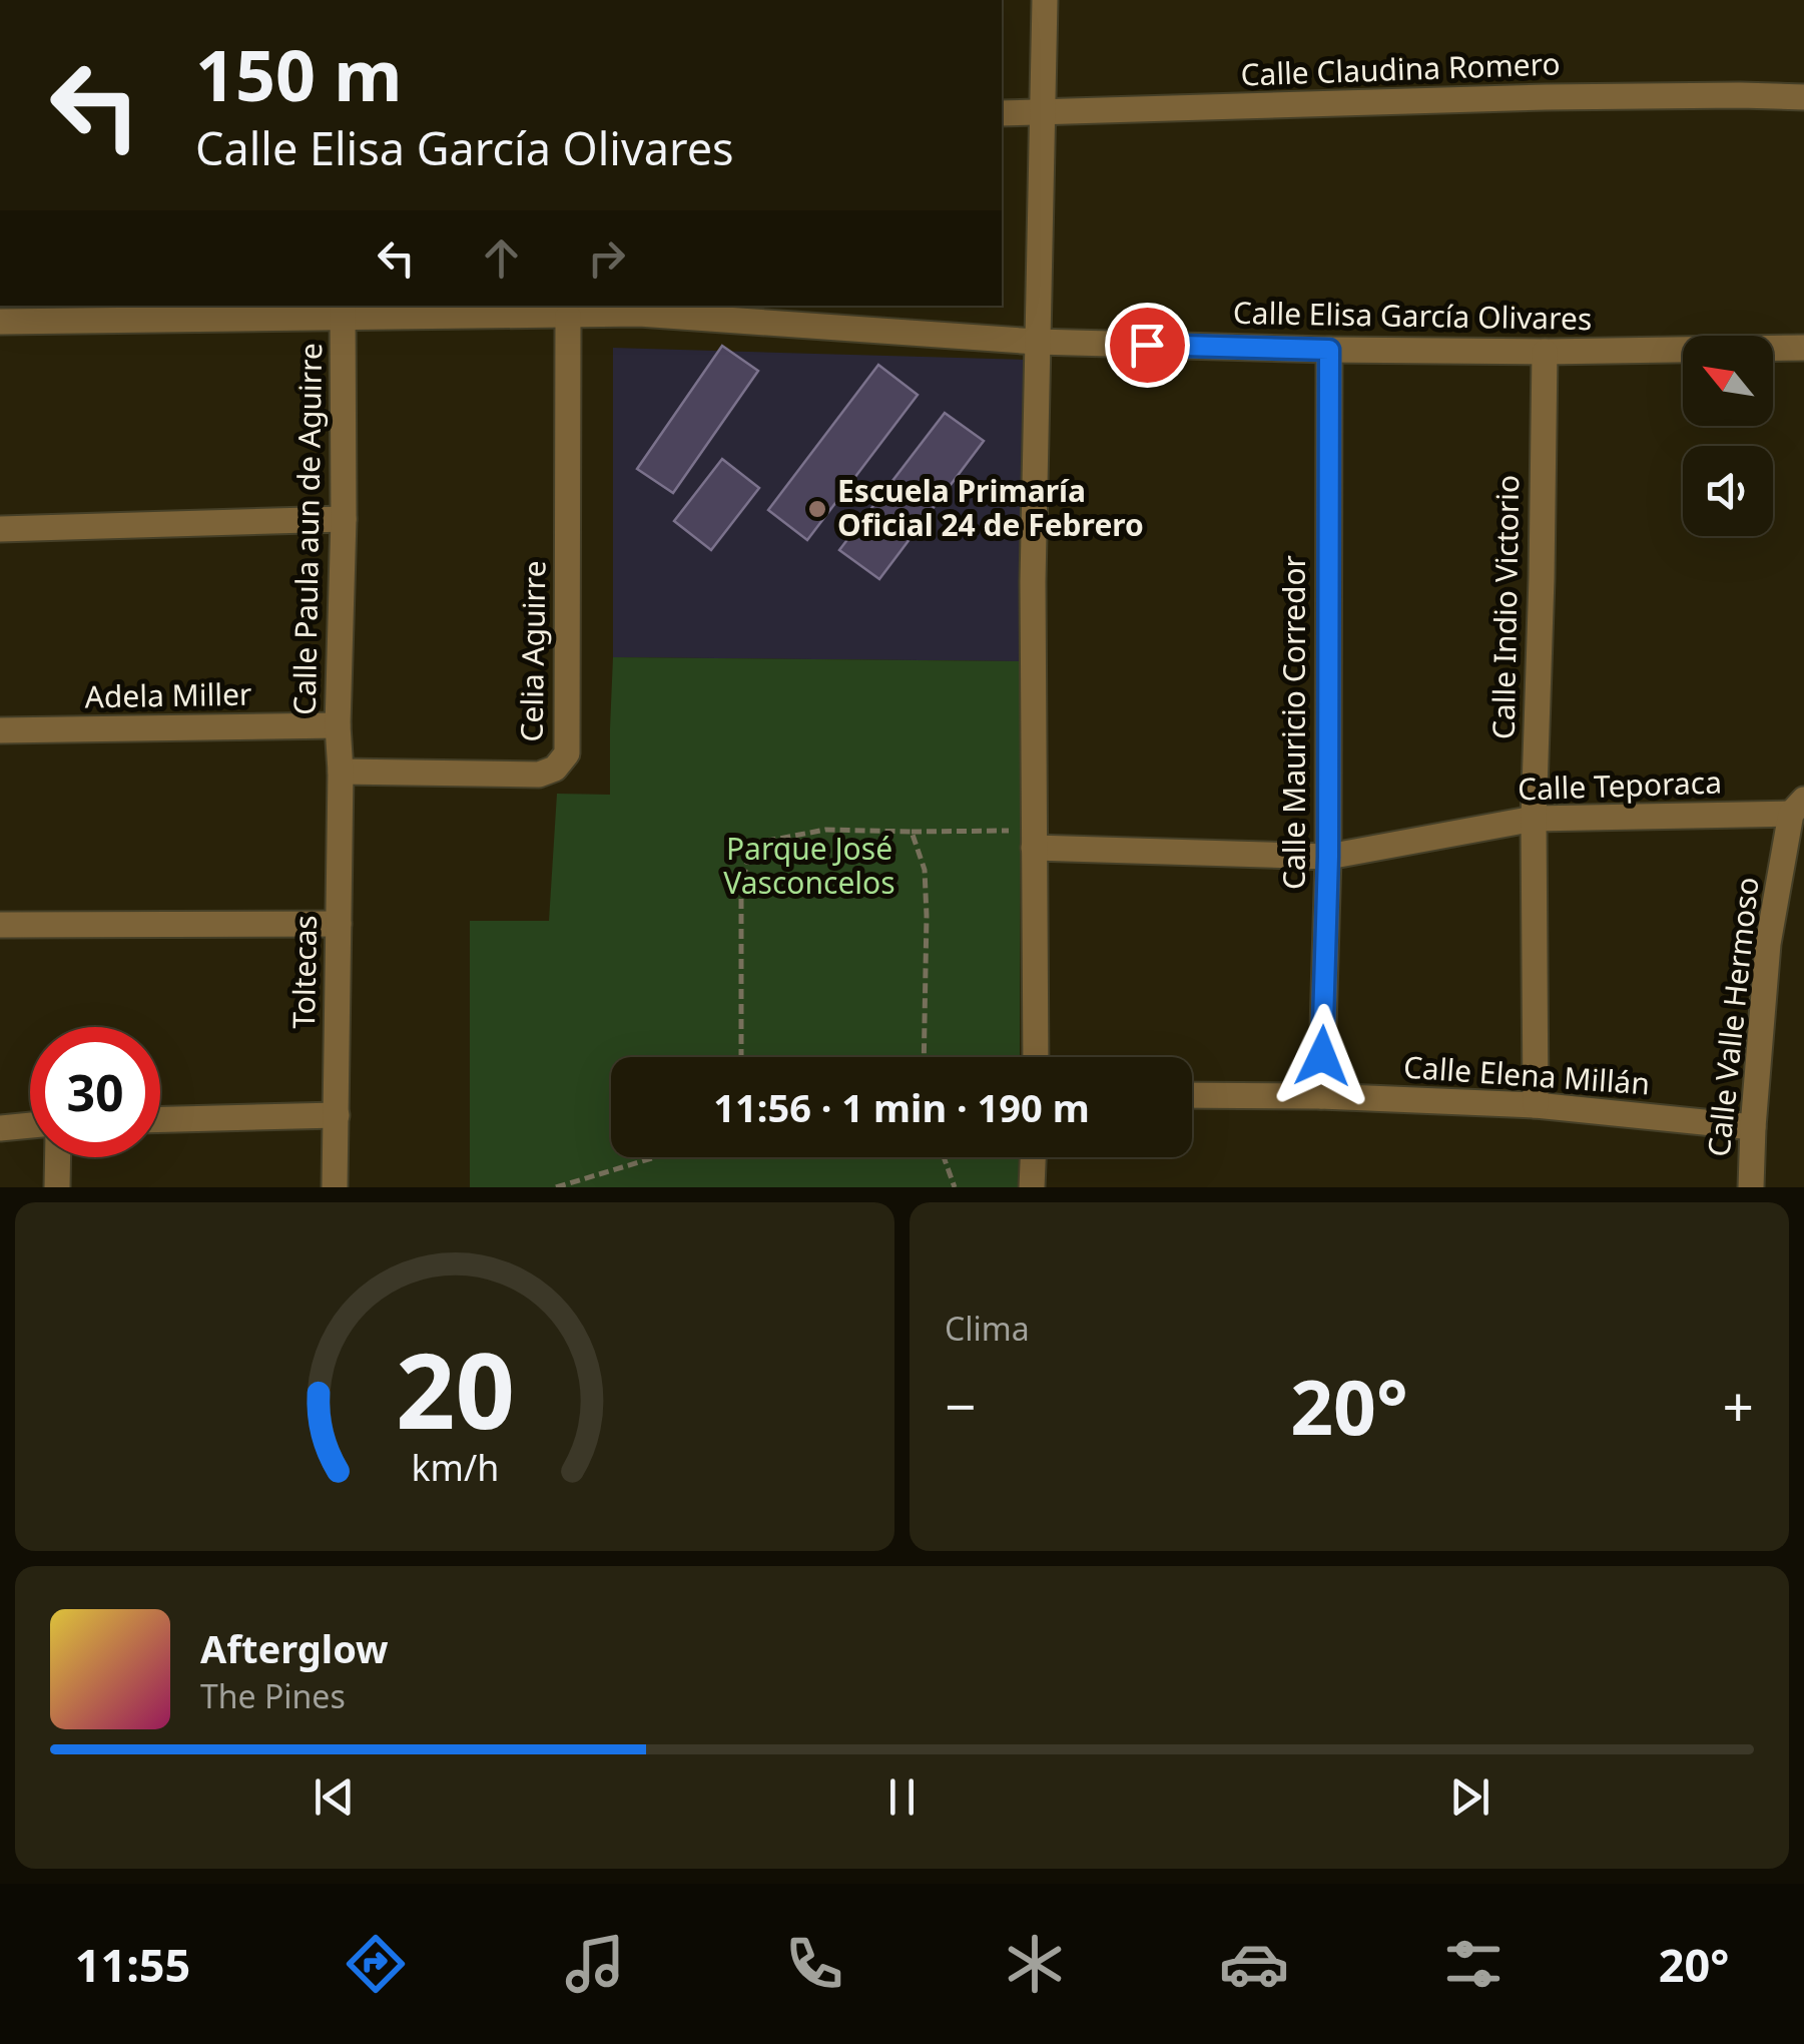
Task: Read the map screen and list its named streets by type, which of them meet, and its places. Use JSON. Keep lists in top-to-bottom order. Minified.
{"streets":{"street":["Calle Claudina Romero","Calle Elisa García Olivares","Calle Paula aun de Aguirre","Calle Indio Victorio","Celia Aguirre","Adela Miller","Calle Mauricio Corredor","Calle Teporaca","Toltecas","Calle Valle Hermoso","Calle Elena Millán"]},"crossings":[["Calle Elisa García Olivares","Calle Paula aun de Aguirre"],["Calle Elisa García Olivares","Calle Indio Victorio"],["Calle Elisa García Olivares","Celia Aguirre"],["Calle Elisa García Olivares","Calle Mauricio Corredor"],["Calle Paula aun de Aguirre","Celia Aguirre"],["Calle Paula aun de Aguirre","Adela Miller"],["Calle Paula aun de Aguirre","Toltecas"],["Calle Indio Victorio","Calle Teporaca"],["Calle Indio Victorio","Calle Elena Millán"],["Celia Aguirre","Toltecas"],["Calle Mauricio Corredor","Calle Teporaca"],["Calle Mauricio Corredor","Calle Elena Millán"],["Calle Teporaca","Calle Valle Hermoso"],["Calle Valle Hermoso","Calle Elena Millán"]],"parks":["Parque José Vasconcelos"],"places":["Escuela Primaría Oficial 24 de Febrero"],"north":"top left","page":{"turn":["150 m","Calle Elisa García Olivares"],"limit":"30","trip":"11:56 · 1 min · 190 m","tile":"Clima","heat":["−","20°","+"],"song":["Afterglow","The Pines"],"tabs":["11:55","20°"],"gauge":["20","km/h"]}}
